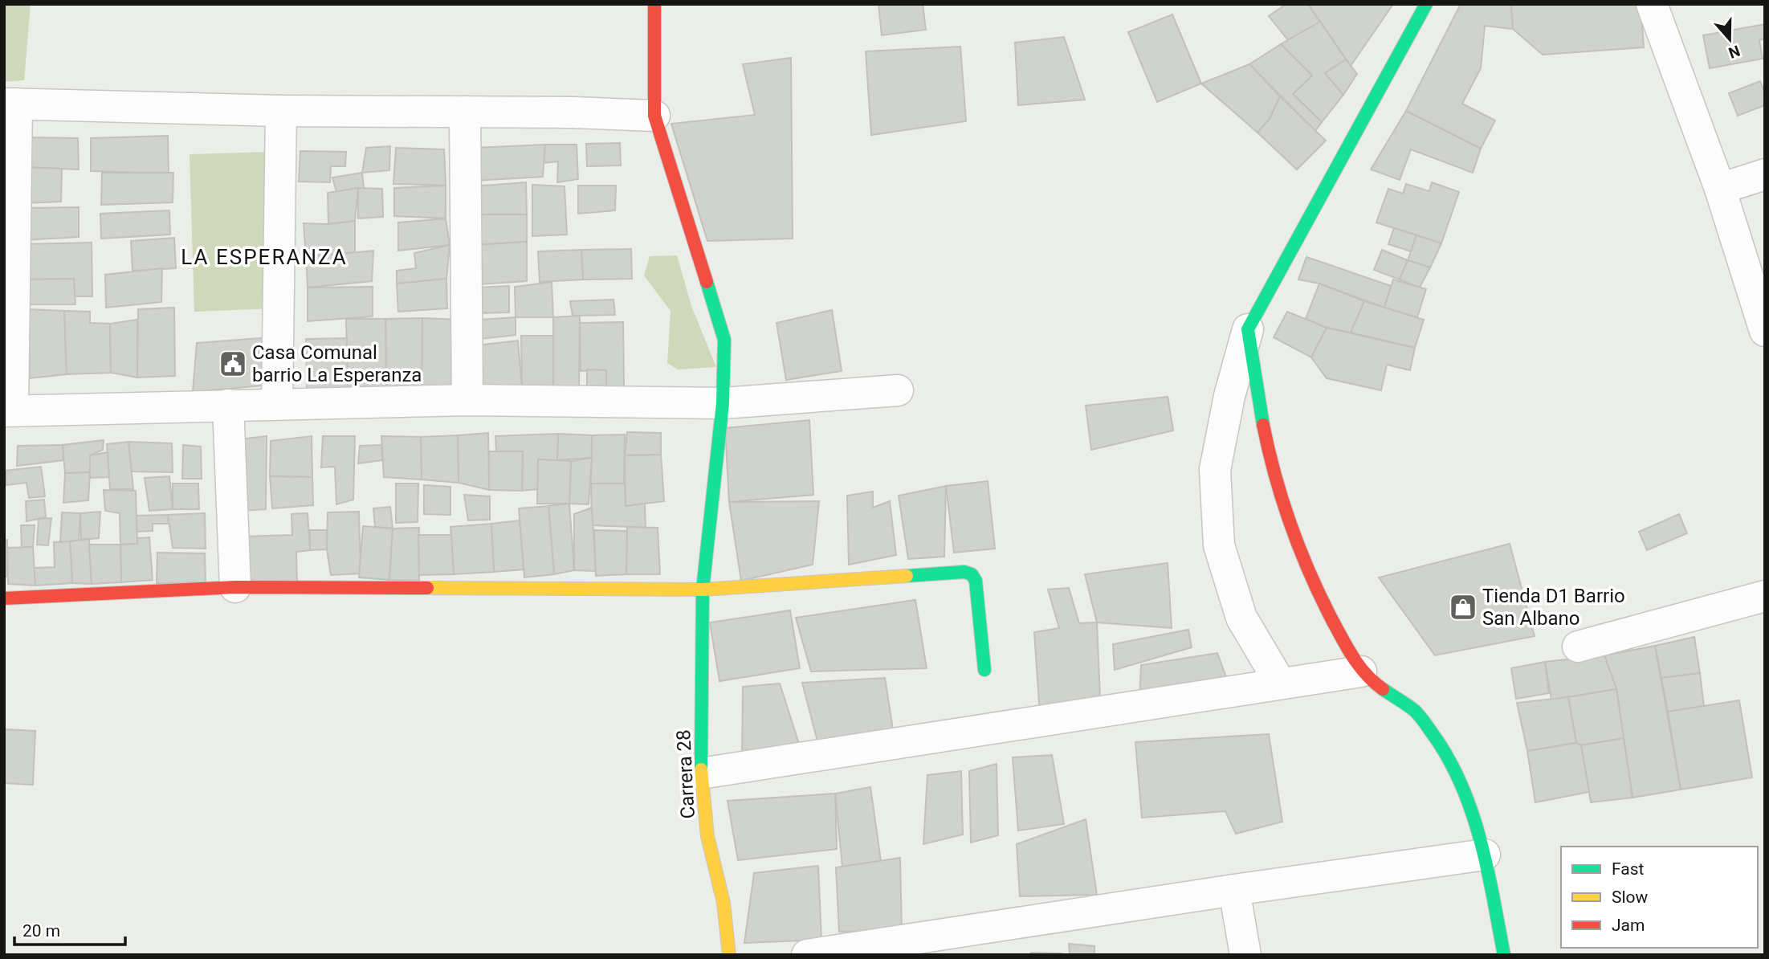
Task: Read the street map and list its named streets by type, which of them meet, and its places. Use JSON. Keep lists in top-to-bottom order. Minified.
{"streets":{"street":["Carrera 28"]},"districts":["LA ESPERANZA"],"places":{"public building":["Casa Comunal barrio La Esperanza"],"shop":["Tienda D1 Barrio San Albano"]},"legend":["Fast","Slow","Jam"],"scale_bar":"20 m","north":"bottom"}
